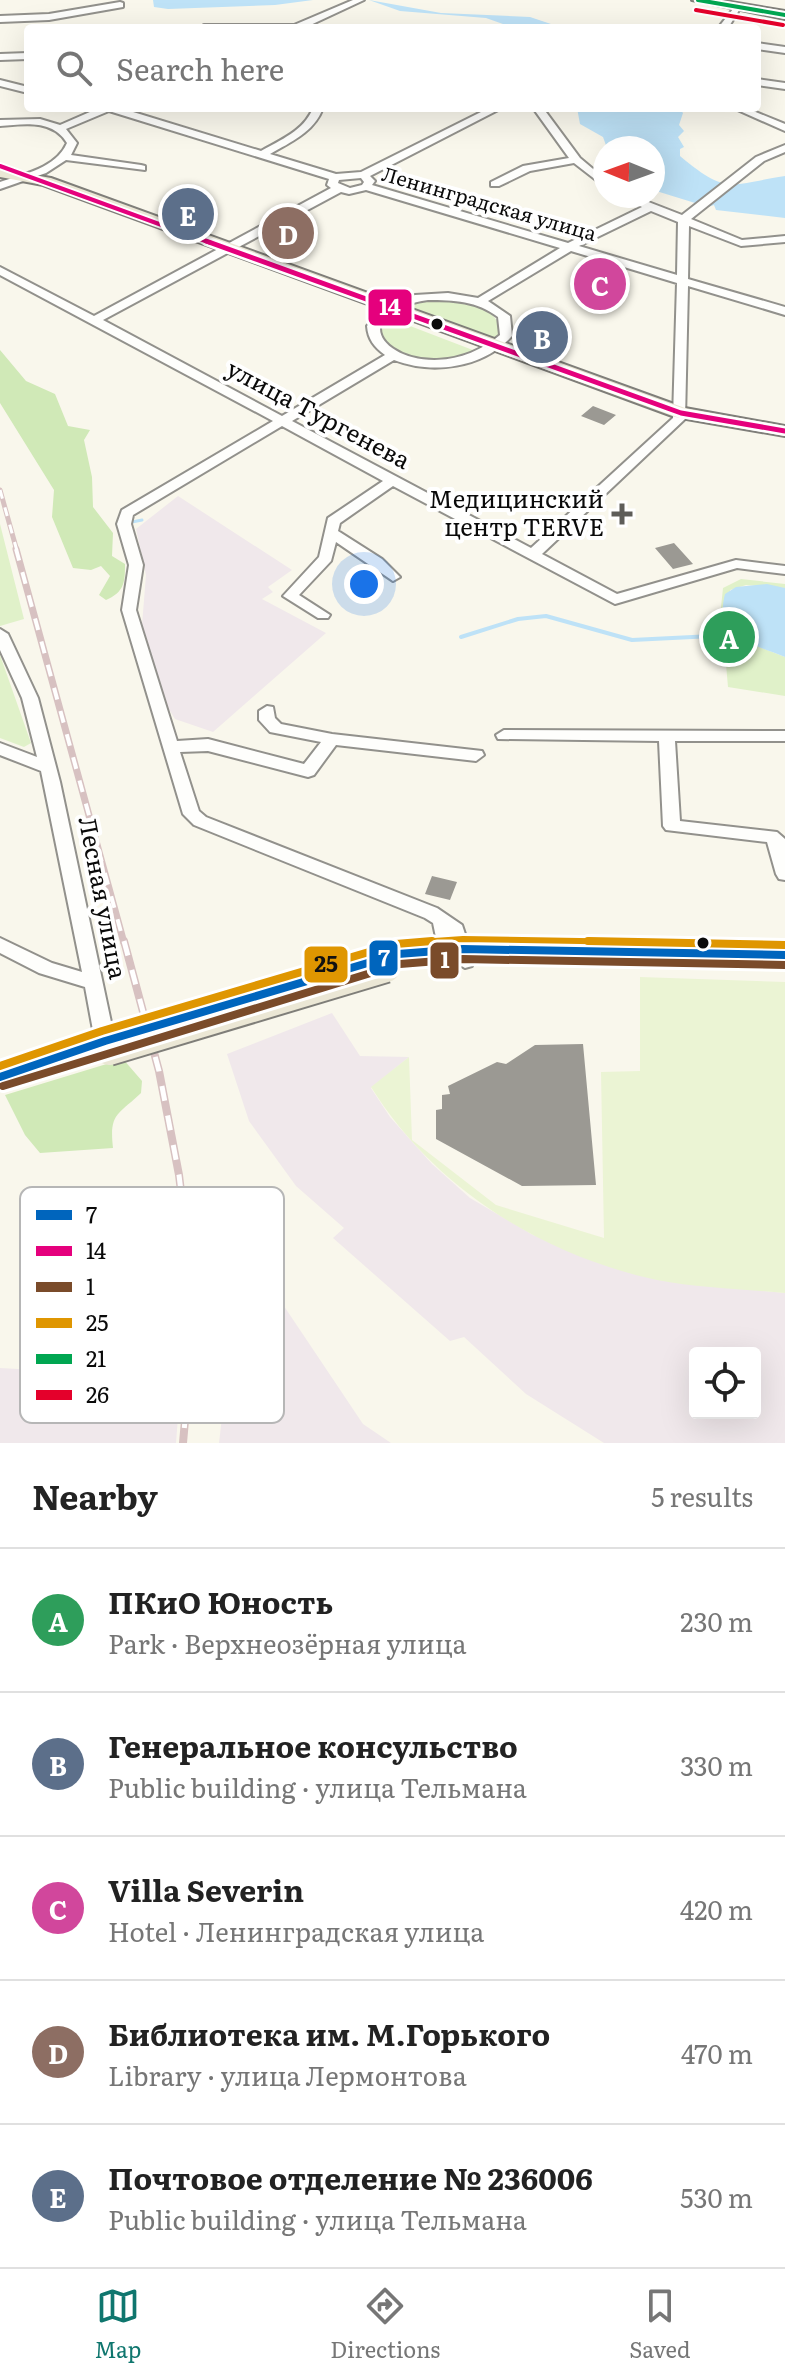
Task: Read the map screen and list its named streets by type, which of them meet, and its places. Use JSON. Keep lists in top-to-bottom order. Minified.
{"streets":{"street":["Ленинградская улица","улица Тургенева","Лесная улица"]},"places":{"health":["Медицинский центр TERVE"]},"lines":["transit line 21","transit line 26","transit line 14","transit line 25","transit line 7","transit line 1"],"legend":["7","14","1","25","21","26"],"north":"left","page":{"search":"Search here","pins":["E","D","C","B","A"],"heading":["Nearby","5 results"],"list":[{"mark":"A","name":"ПКиО Юность","note":"Park · Верхнеозёрная улица","value":"230 m"},{"mark":"B","name":"Генеральное консульство","note":"Public building · улица Тельмана","value":"330 m"},{"mark":"C","name":"Villa Severin","note":"Hotel · Ленинградская улица","value":"420 m"},{"mark":"D","name":"Библиотека им. М.Горького","note":"Library · улица Лермонтова","value":"470 m"},{"mark":"E","name":"Почтовое отделение № 236006","note":"Public building · улица Тельмана","value":"530 m"}],"nav":["Map","Directions","Saved"]}}
